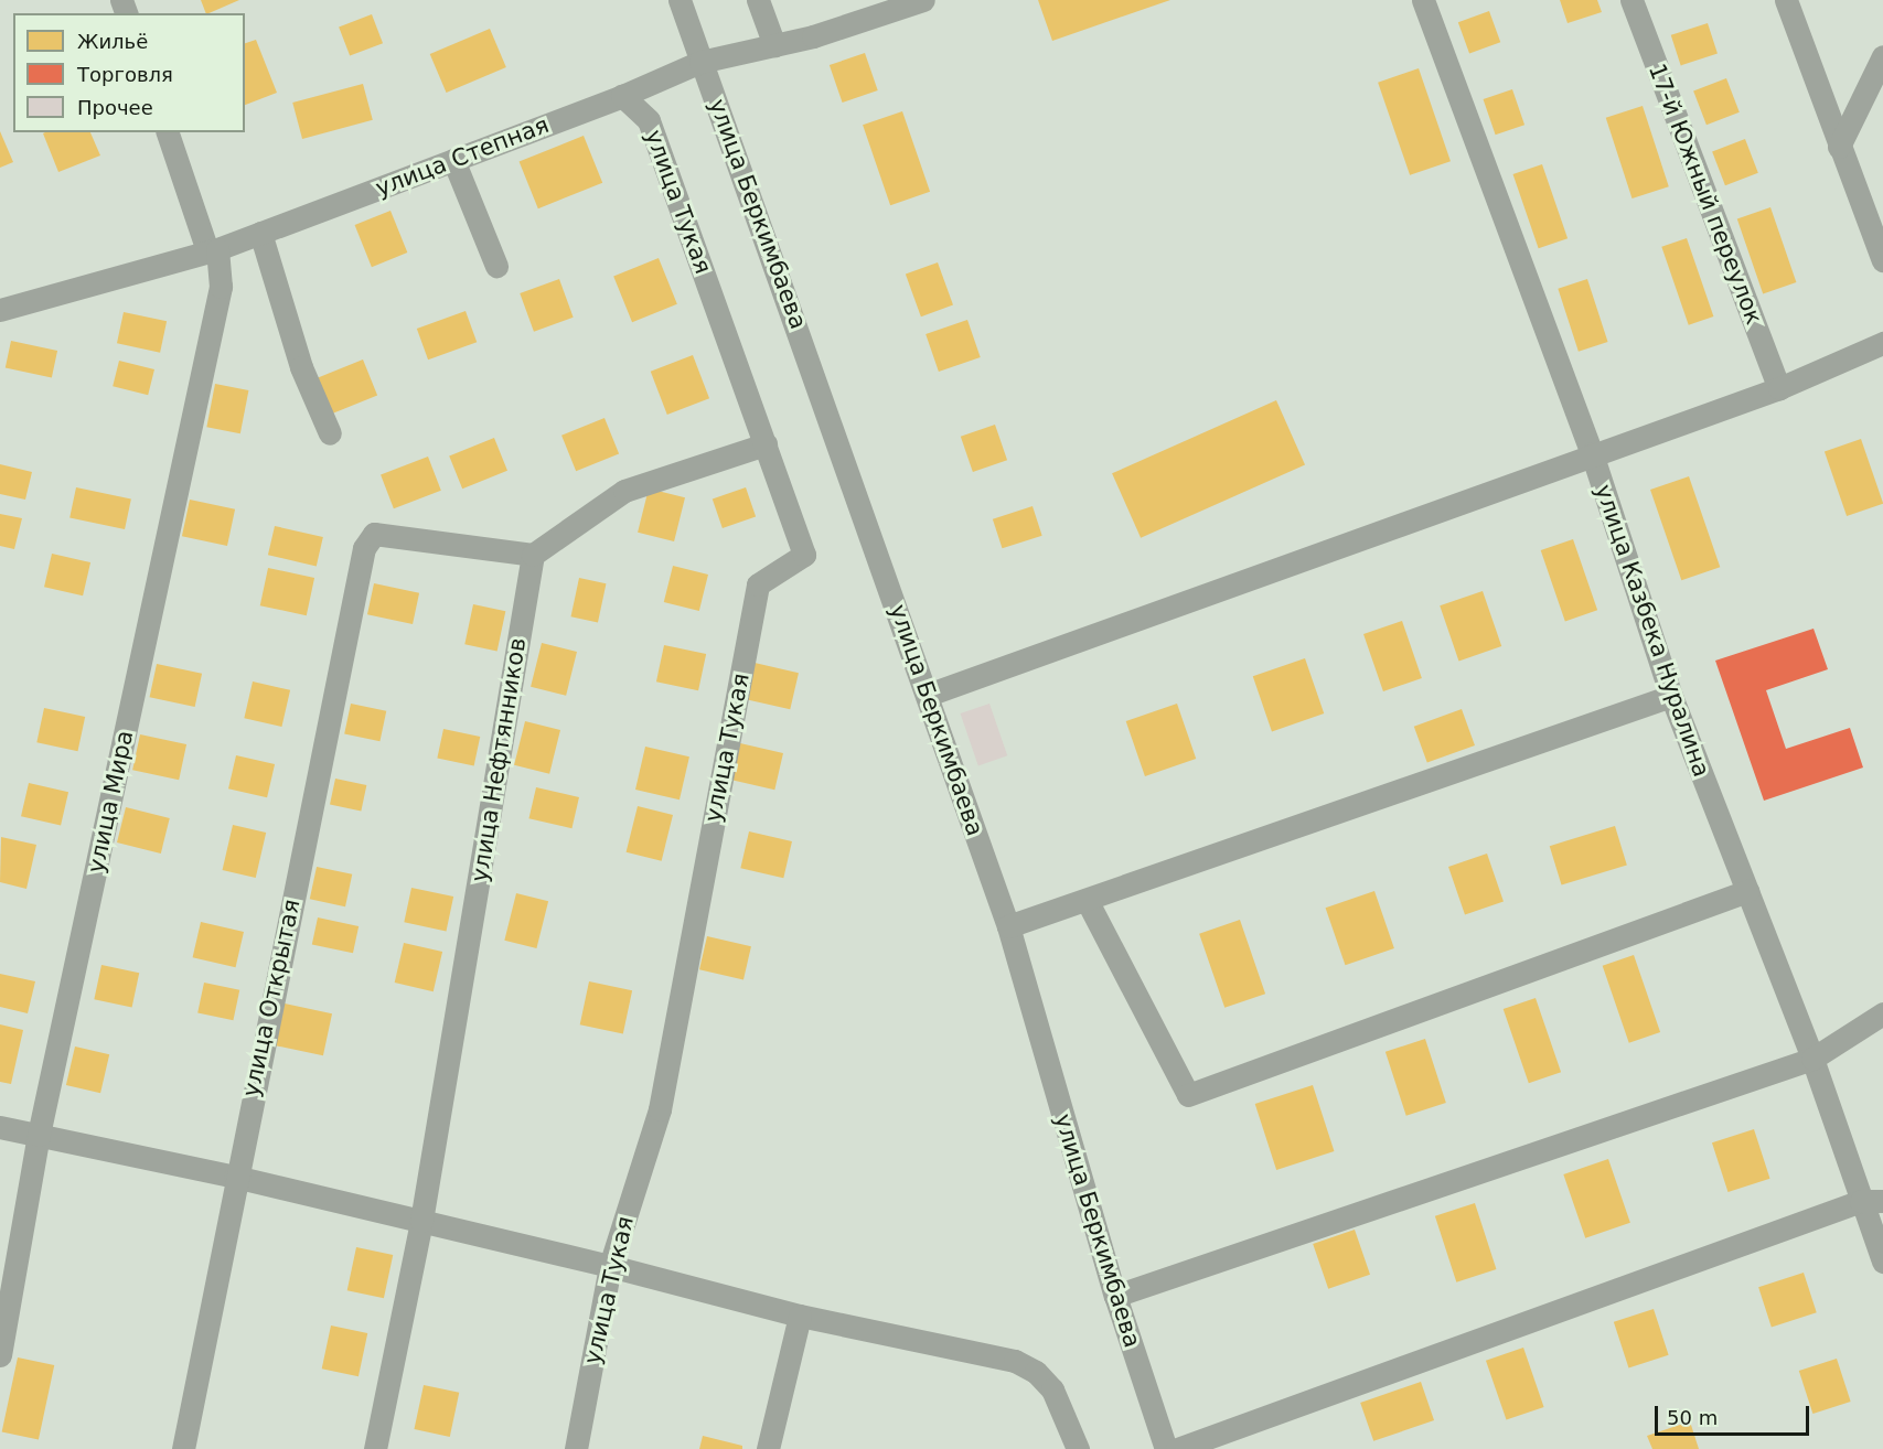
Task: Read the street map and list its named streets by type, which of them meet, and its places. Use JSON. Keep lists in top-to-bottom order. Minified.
{"streets":{"street":["улица Степная","17-й Южный переулок","улица Тукая","улица Беркимбаева","улица Казбека Нуралина","улица Нефтянников","улица Мира","улица Открытая"]},"crossings":[["улица Степная","улица Тукая"],["улица Степная","улица Беркимбаева"],["улица Степная","улица Мира"],["улица Нефтянников","улица Открытая"]],"legend":["Жильё","Торговля","Прочее"],"scale_bar":"50 m"}
